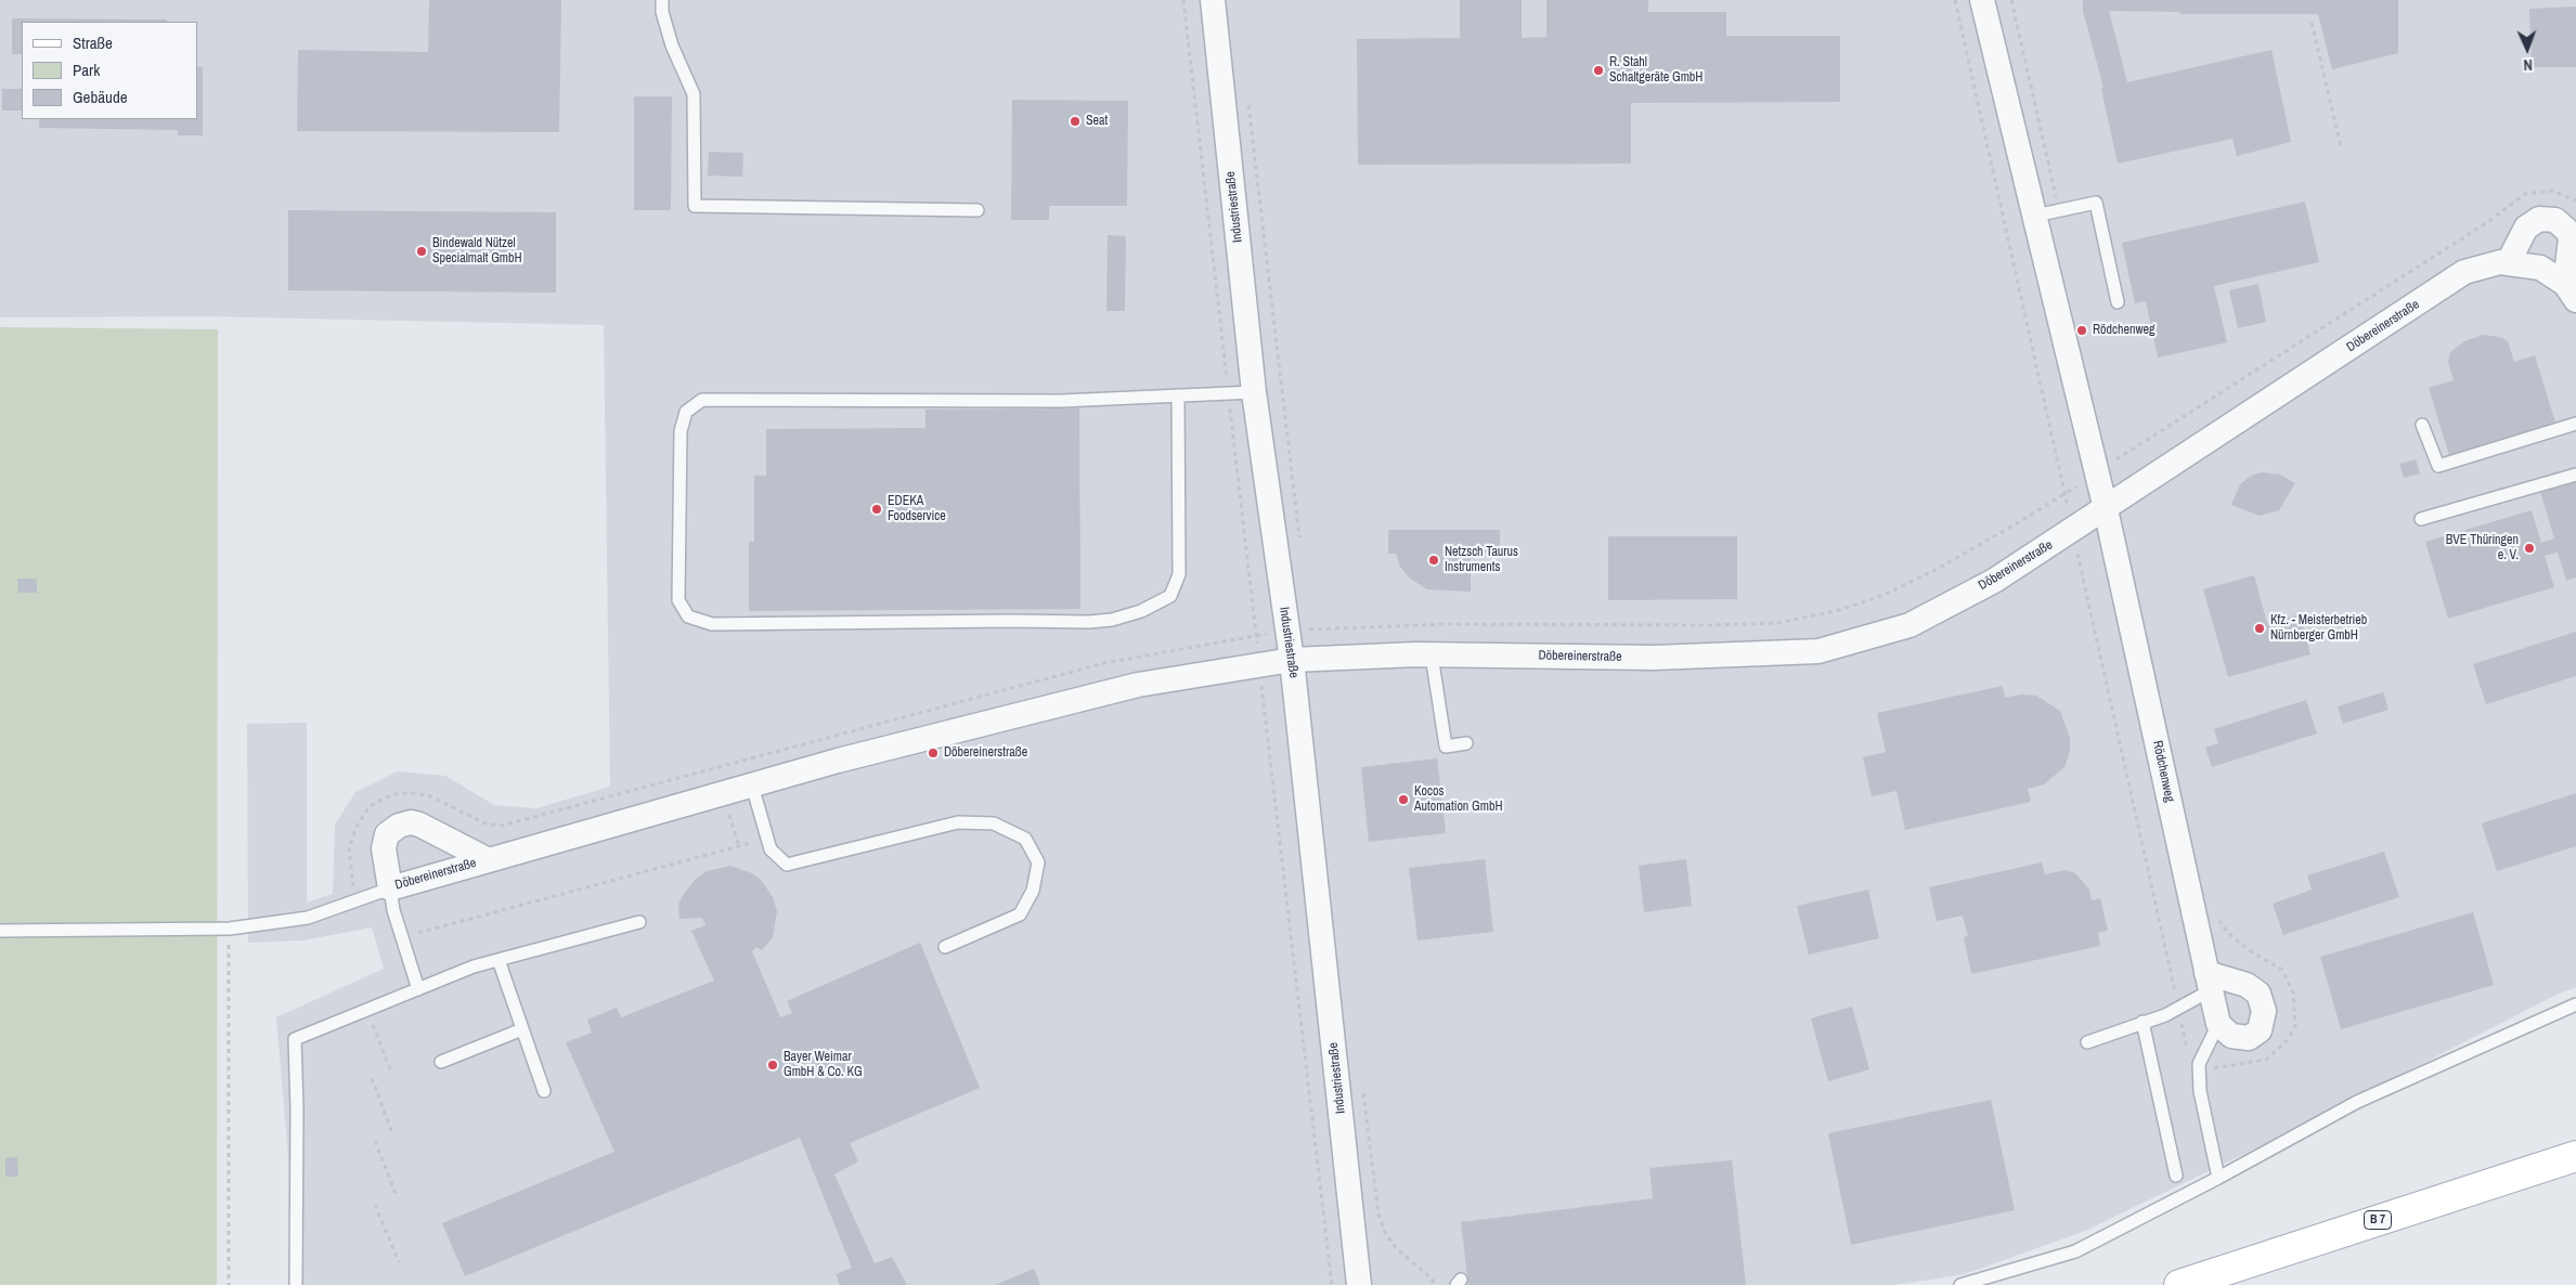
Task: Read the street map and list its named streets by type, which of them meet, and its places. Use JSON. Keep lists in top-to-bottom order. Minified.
{"streets":{"main road":["B 7"],"street":["Industriestraße","Döbereinerstraße","Rödchenweg"]},"crossings":[["Industriestraße","Döbereinerstraße"],["Döbereinerstraße","Rödchenweg"]],"places":["R. Stahl Schaltgeräte GmbH","Seat","Bindewald Nützel Specialmalt GmbH","Rödchenweg","EDEKA Foodservice","BVE Thüringen e. V.","Netzsch Taurus Instruments","Kfz. - Meisterbetrieb Nürnberger GmbH","Döbereinerstraße","Kocos Automation GmbH","Bayer Weimar GmbH & Co. KG"],"legend":["Straße","Park","Gebäude"],"north":"bottom"}
